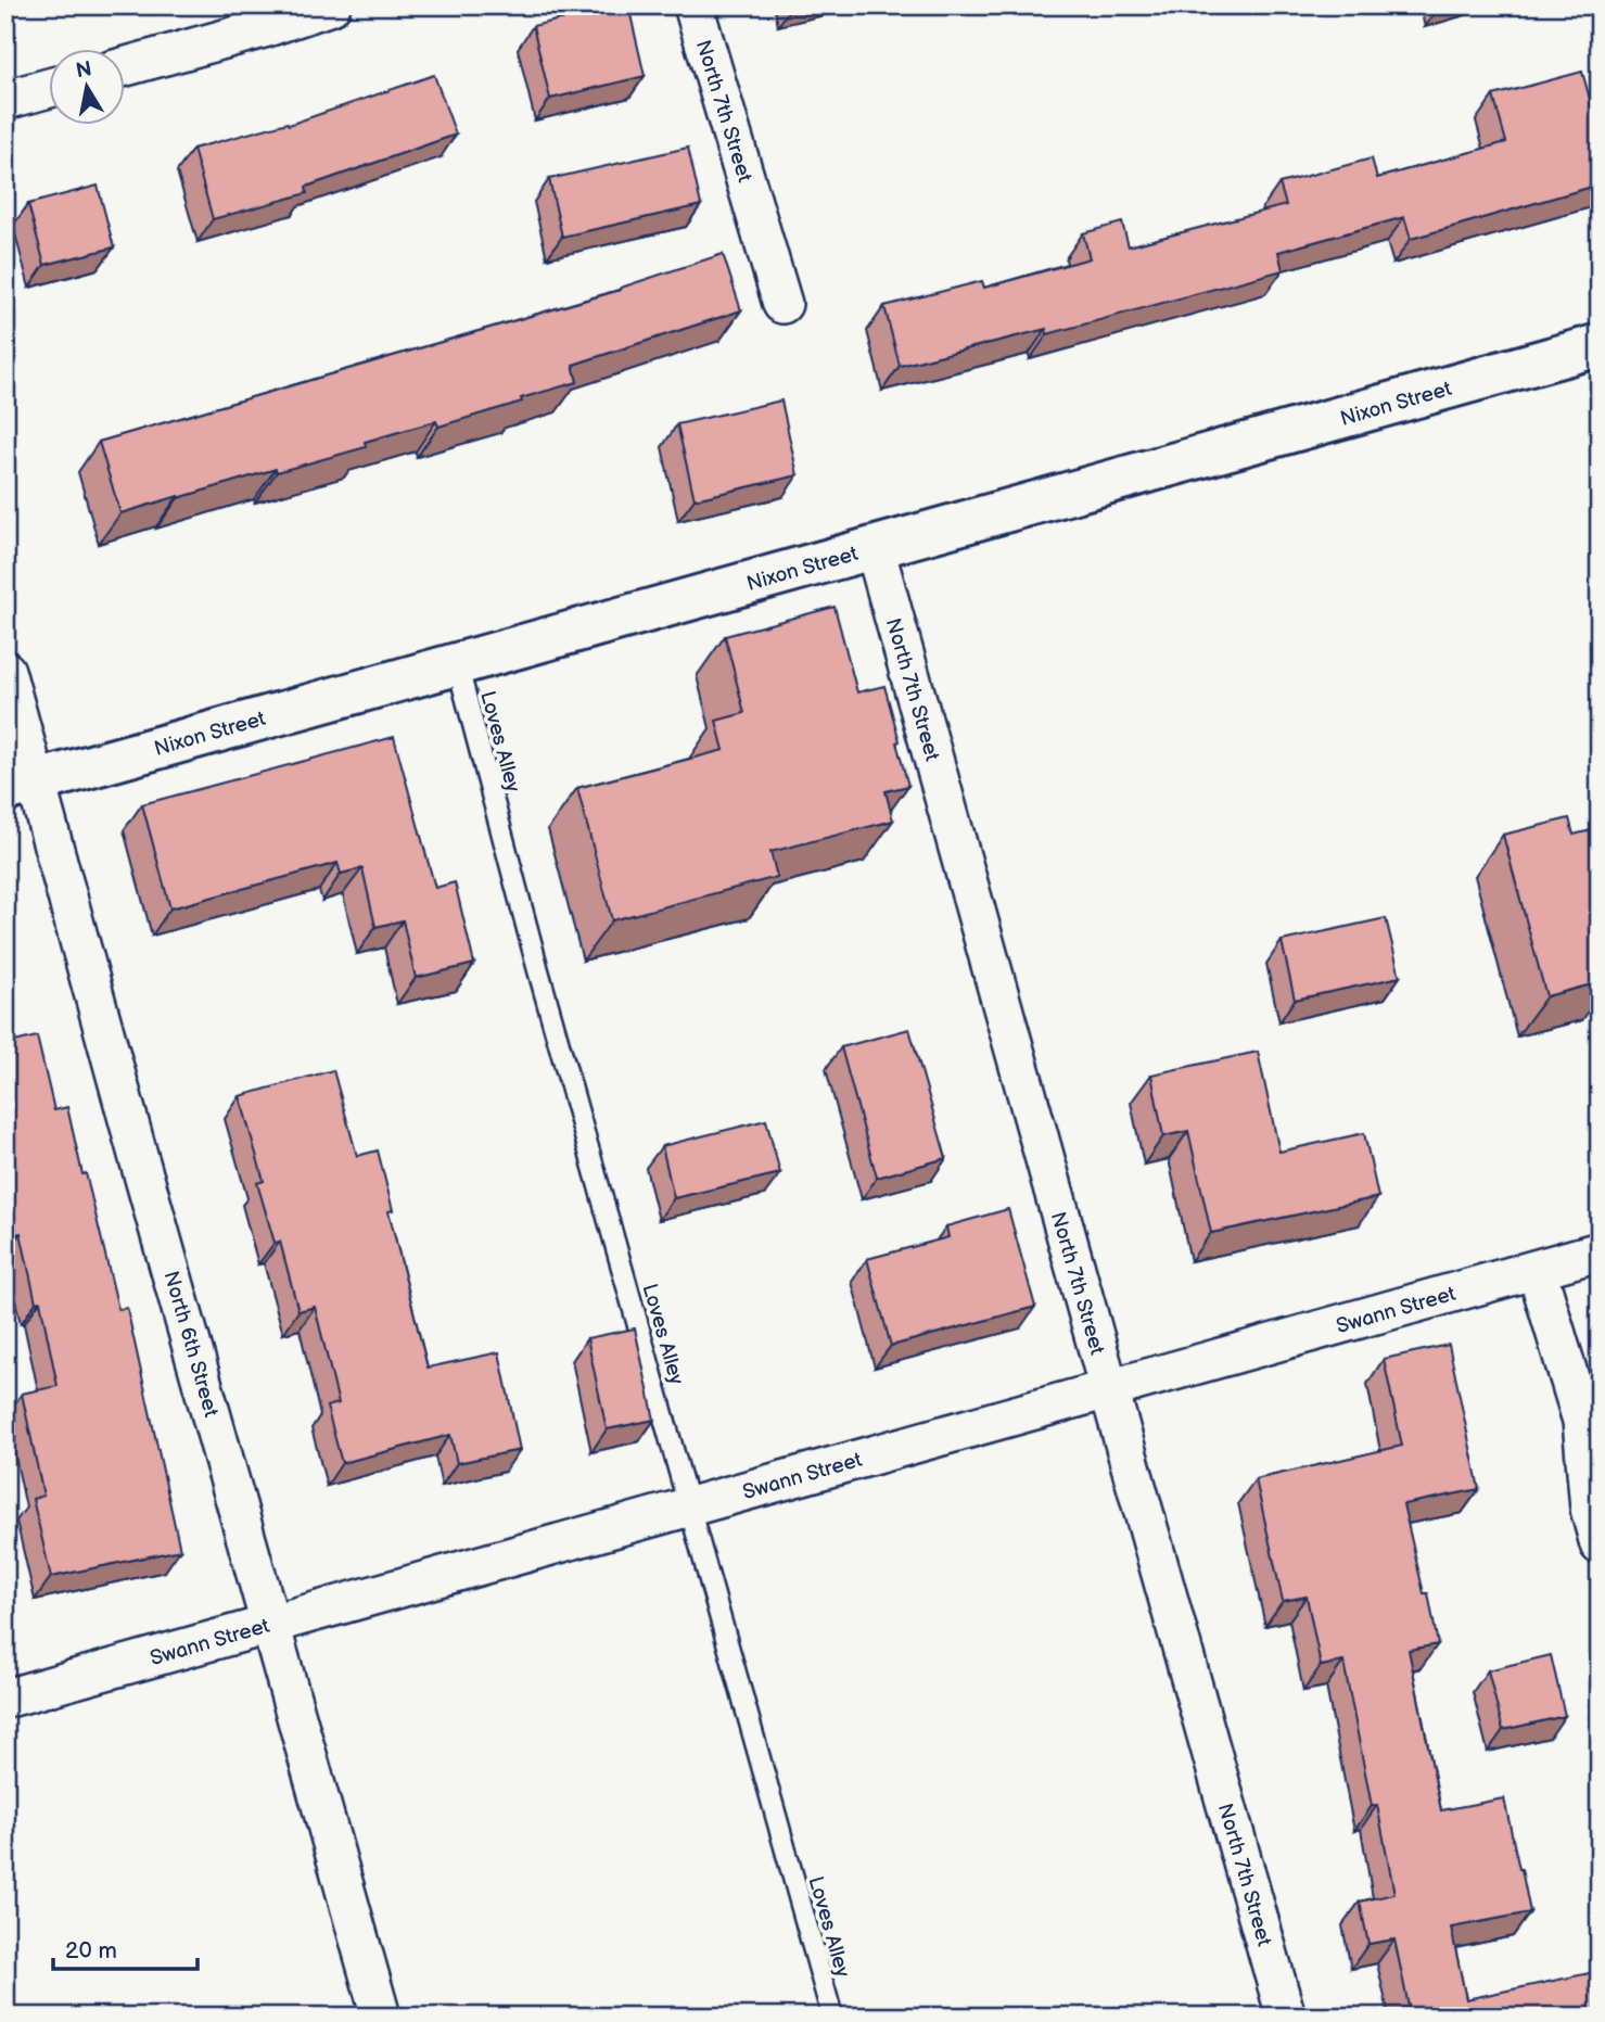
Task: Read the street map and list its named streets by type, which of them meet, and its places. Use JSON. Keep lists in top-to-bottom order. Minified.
{"streets":{"street":["North 7th Street","Nixon Street","Swann Street","North 6th Street"],"lane":["Loves Alley"]},"crossings":[["North 7th Street","Nixon Street"],["North 7th Street","Swann Street"],["Nixon Street","Loves Alley"],["Nixon Street","North 6th Street"],["Loves Alley","Swann Street"],["Swann Street","North 6th Street"]],"scale_bar":"20 m","north":"top"}
